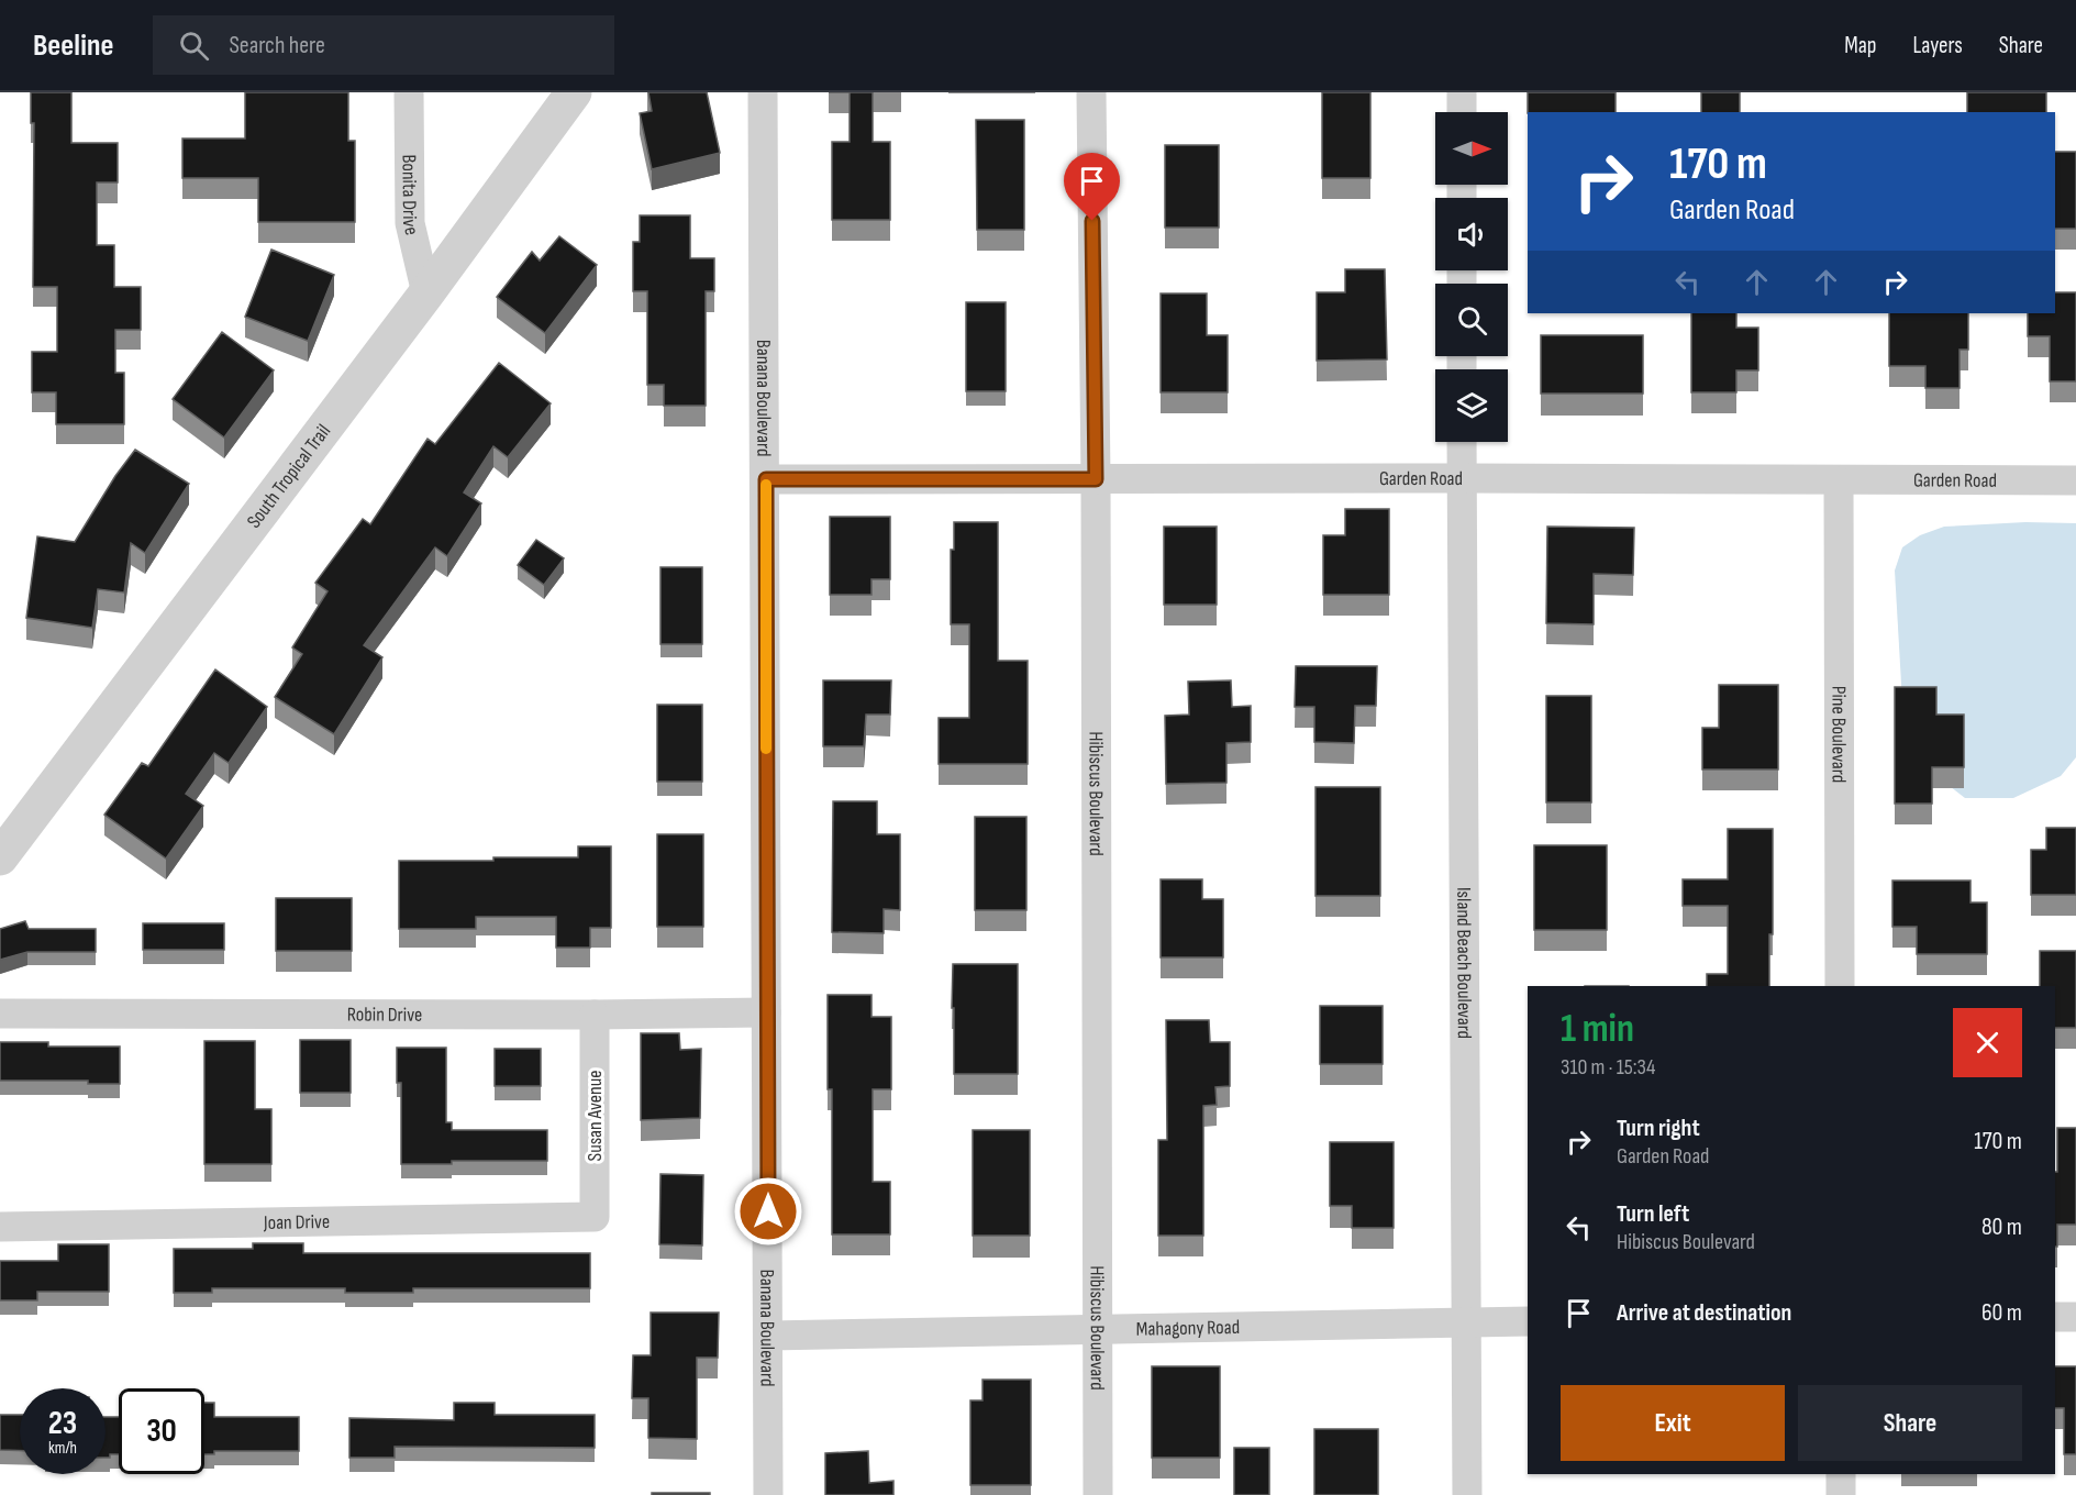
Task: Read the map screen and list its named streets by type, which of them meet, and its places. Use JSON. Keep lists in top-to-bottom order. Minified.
{"streets":{"street":["Bonita Drive","Banana Boulevard","South Tropical Trail","Garden Road","Pine Boulevard","Hibiscus Boulevard","Island Beach Boulevard","Robin Drive","Susan Avenue","Joan Drive","Mahagony Road"]},"crossings":[["Bonita Drive","South Tropical Trail"],["Banana Boulevard","Garden Road"],["Banana Boulevard","Robin Drive"],["Banana Boulevard","Mahagony Road"],["Garden Road","Pine Boulevard"],["Garden Road","Hibiscus Boulevard"],["Garden Road","Island Beach Boulevard"],["Hibiscus Boulevard","Mahagony Road"],["Island Beach Boulevard","Mahagony Road"],["Robin Drive","Susan Avenue"],["Susan Avenue","Joan Drive"]],"north":"right","page":{"header":"Beeline","search":"Search here","nav":["Map","Layers","Share"],"turn":["170 m","Garden Road"],"heading":["1 min","310 m · 15:34"],"list":[{"name":"Turn right","note":"Garden Road","value":"170 m"},{"name":"Turn left","note":"Hibiscus Boulevard","value":"80 m"},{"name":"Arrive at destination","value":"60 m"}],"buttons":["Exit","Share"],"speed":"23 km/h","limit":"30"}}
